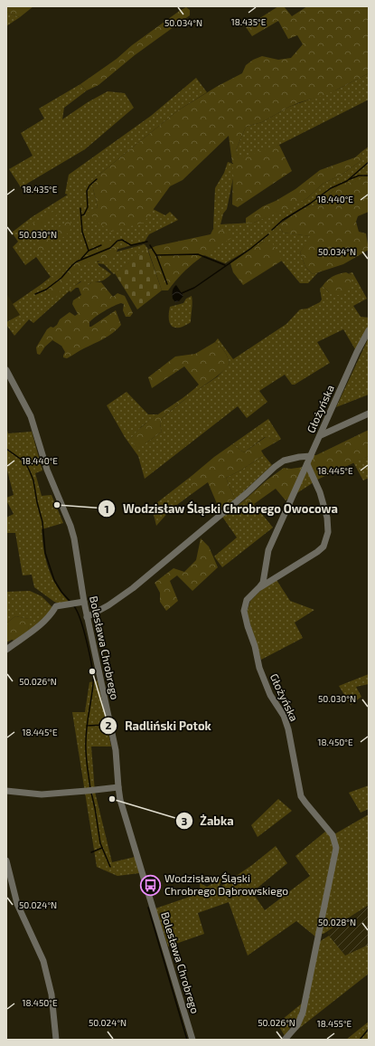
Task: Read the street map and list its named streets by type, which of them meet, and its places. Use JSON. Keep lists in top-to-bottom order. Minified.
{"streets":{"street":["Głożyńska","Bolesława Chrobrego"]},"places":{"other":["Wodzisław Śląski Chrobrego Owocowa","Radliński Potok","Żabka"],"bus stop":["Wodzisław Śląski Chrobrego Dąbrowskiego"]},"coordinates":["18.435°E","50.034°N","18.440°E","50.030°N","18.445°E","50.026°N","18.450°E","50.024°N","50.028°N","18.455°E"]}
